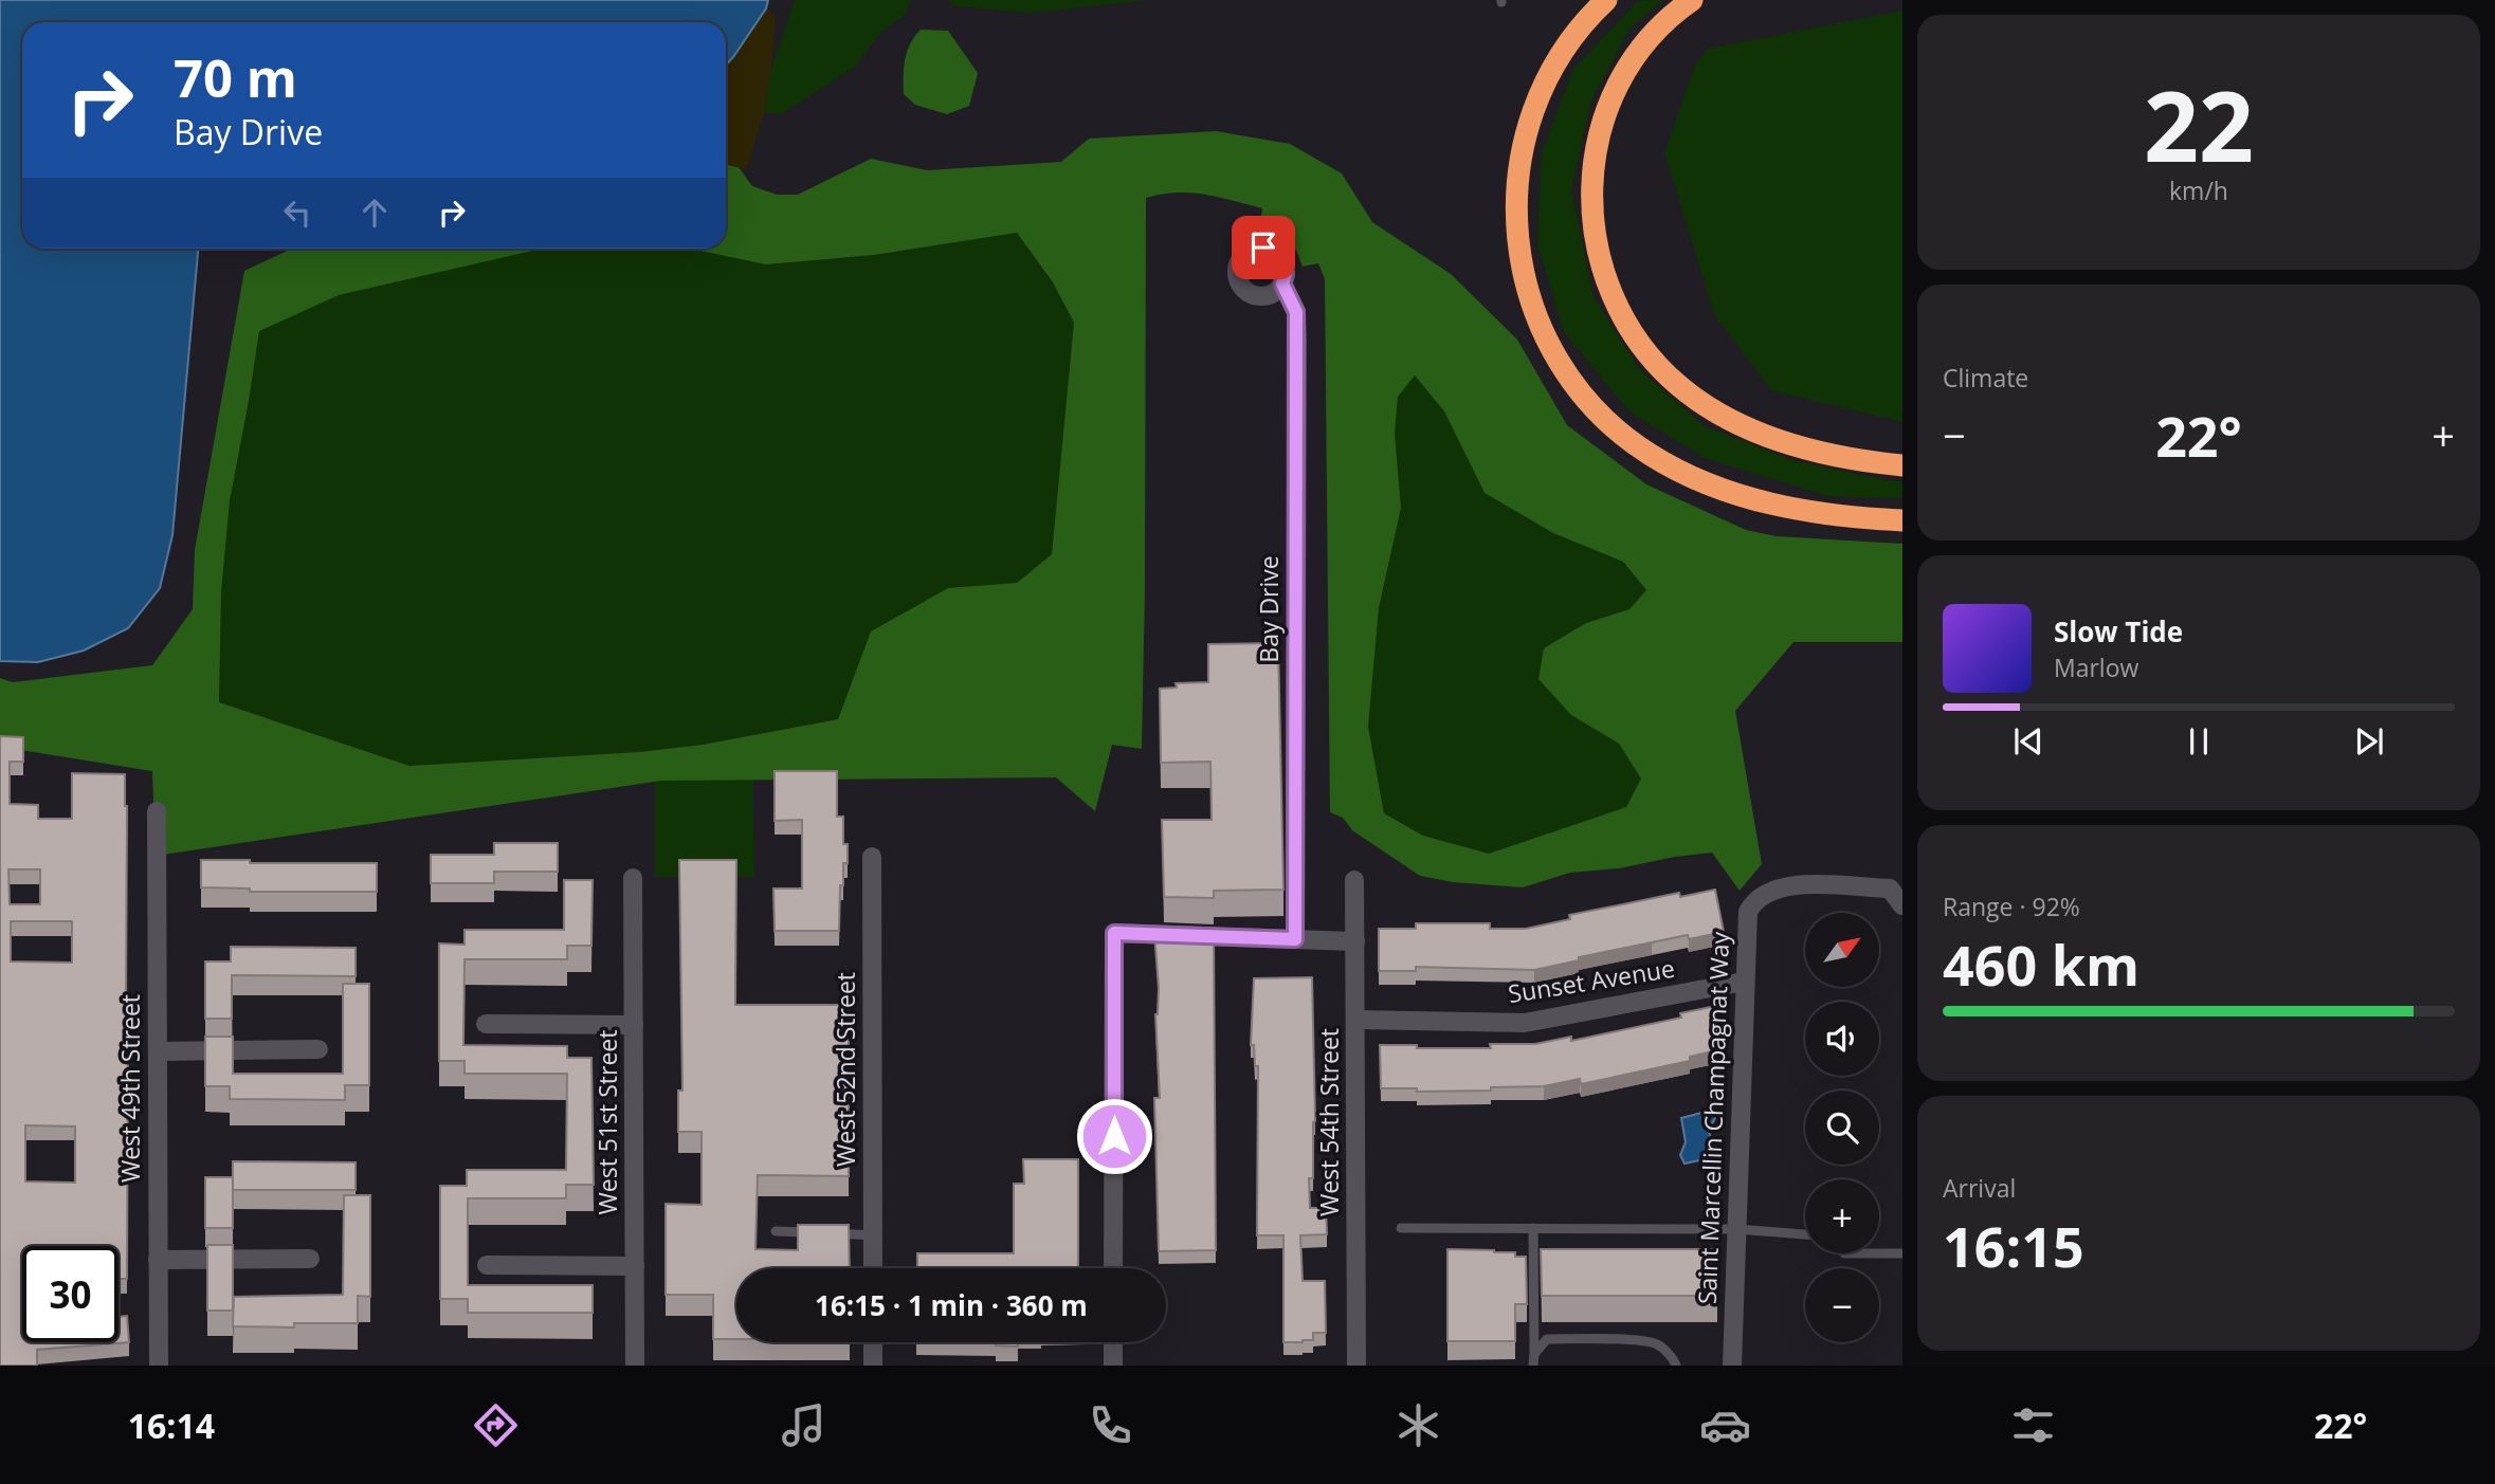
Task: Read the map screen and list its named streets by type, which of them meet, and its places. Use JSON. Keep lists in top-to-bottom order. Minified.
{"streets":{"street":["Bay Drive","Sunset Avenue","West 52nd Street","West 49th Street","Saint Marcellin Champagnat Way","West 51st Street","West 54th Street"]},"crossings":[["Sunset Avenue","Saint Marcellin Champagnat Way"],["Sunset Avenue","West 54th Street"]],"north":"top right","page":{"tile":[["22","km/h"],"Climate",["Range · 92%","460 km"],["Arrival","16:15"]],"turn":["70 m","Bay Drive"],"heat":["−","22°","+"],"song":["Slow Tide","Marlow"],"map_buttons":["+","−"],"limit":"30","trip":"16:15 · 1 min · 360 m","tabs":["16:14","22°"]}}
